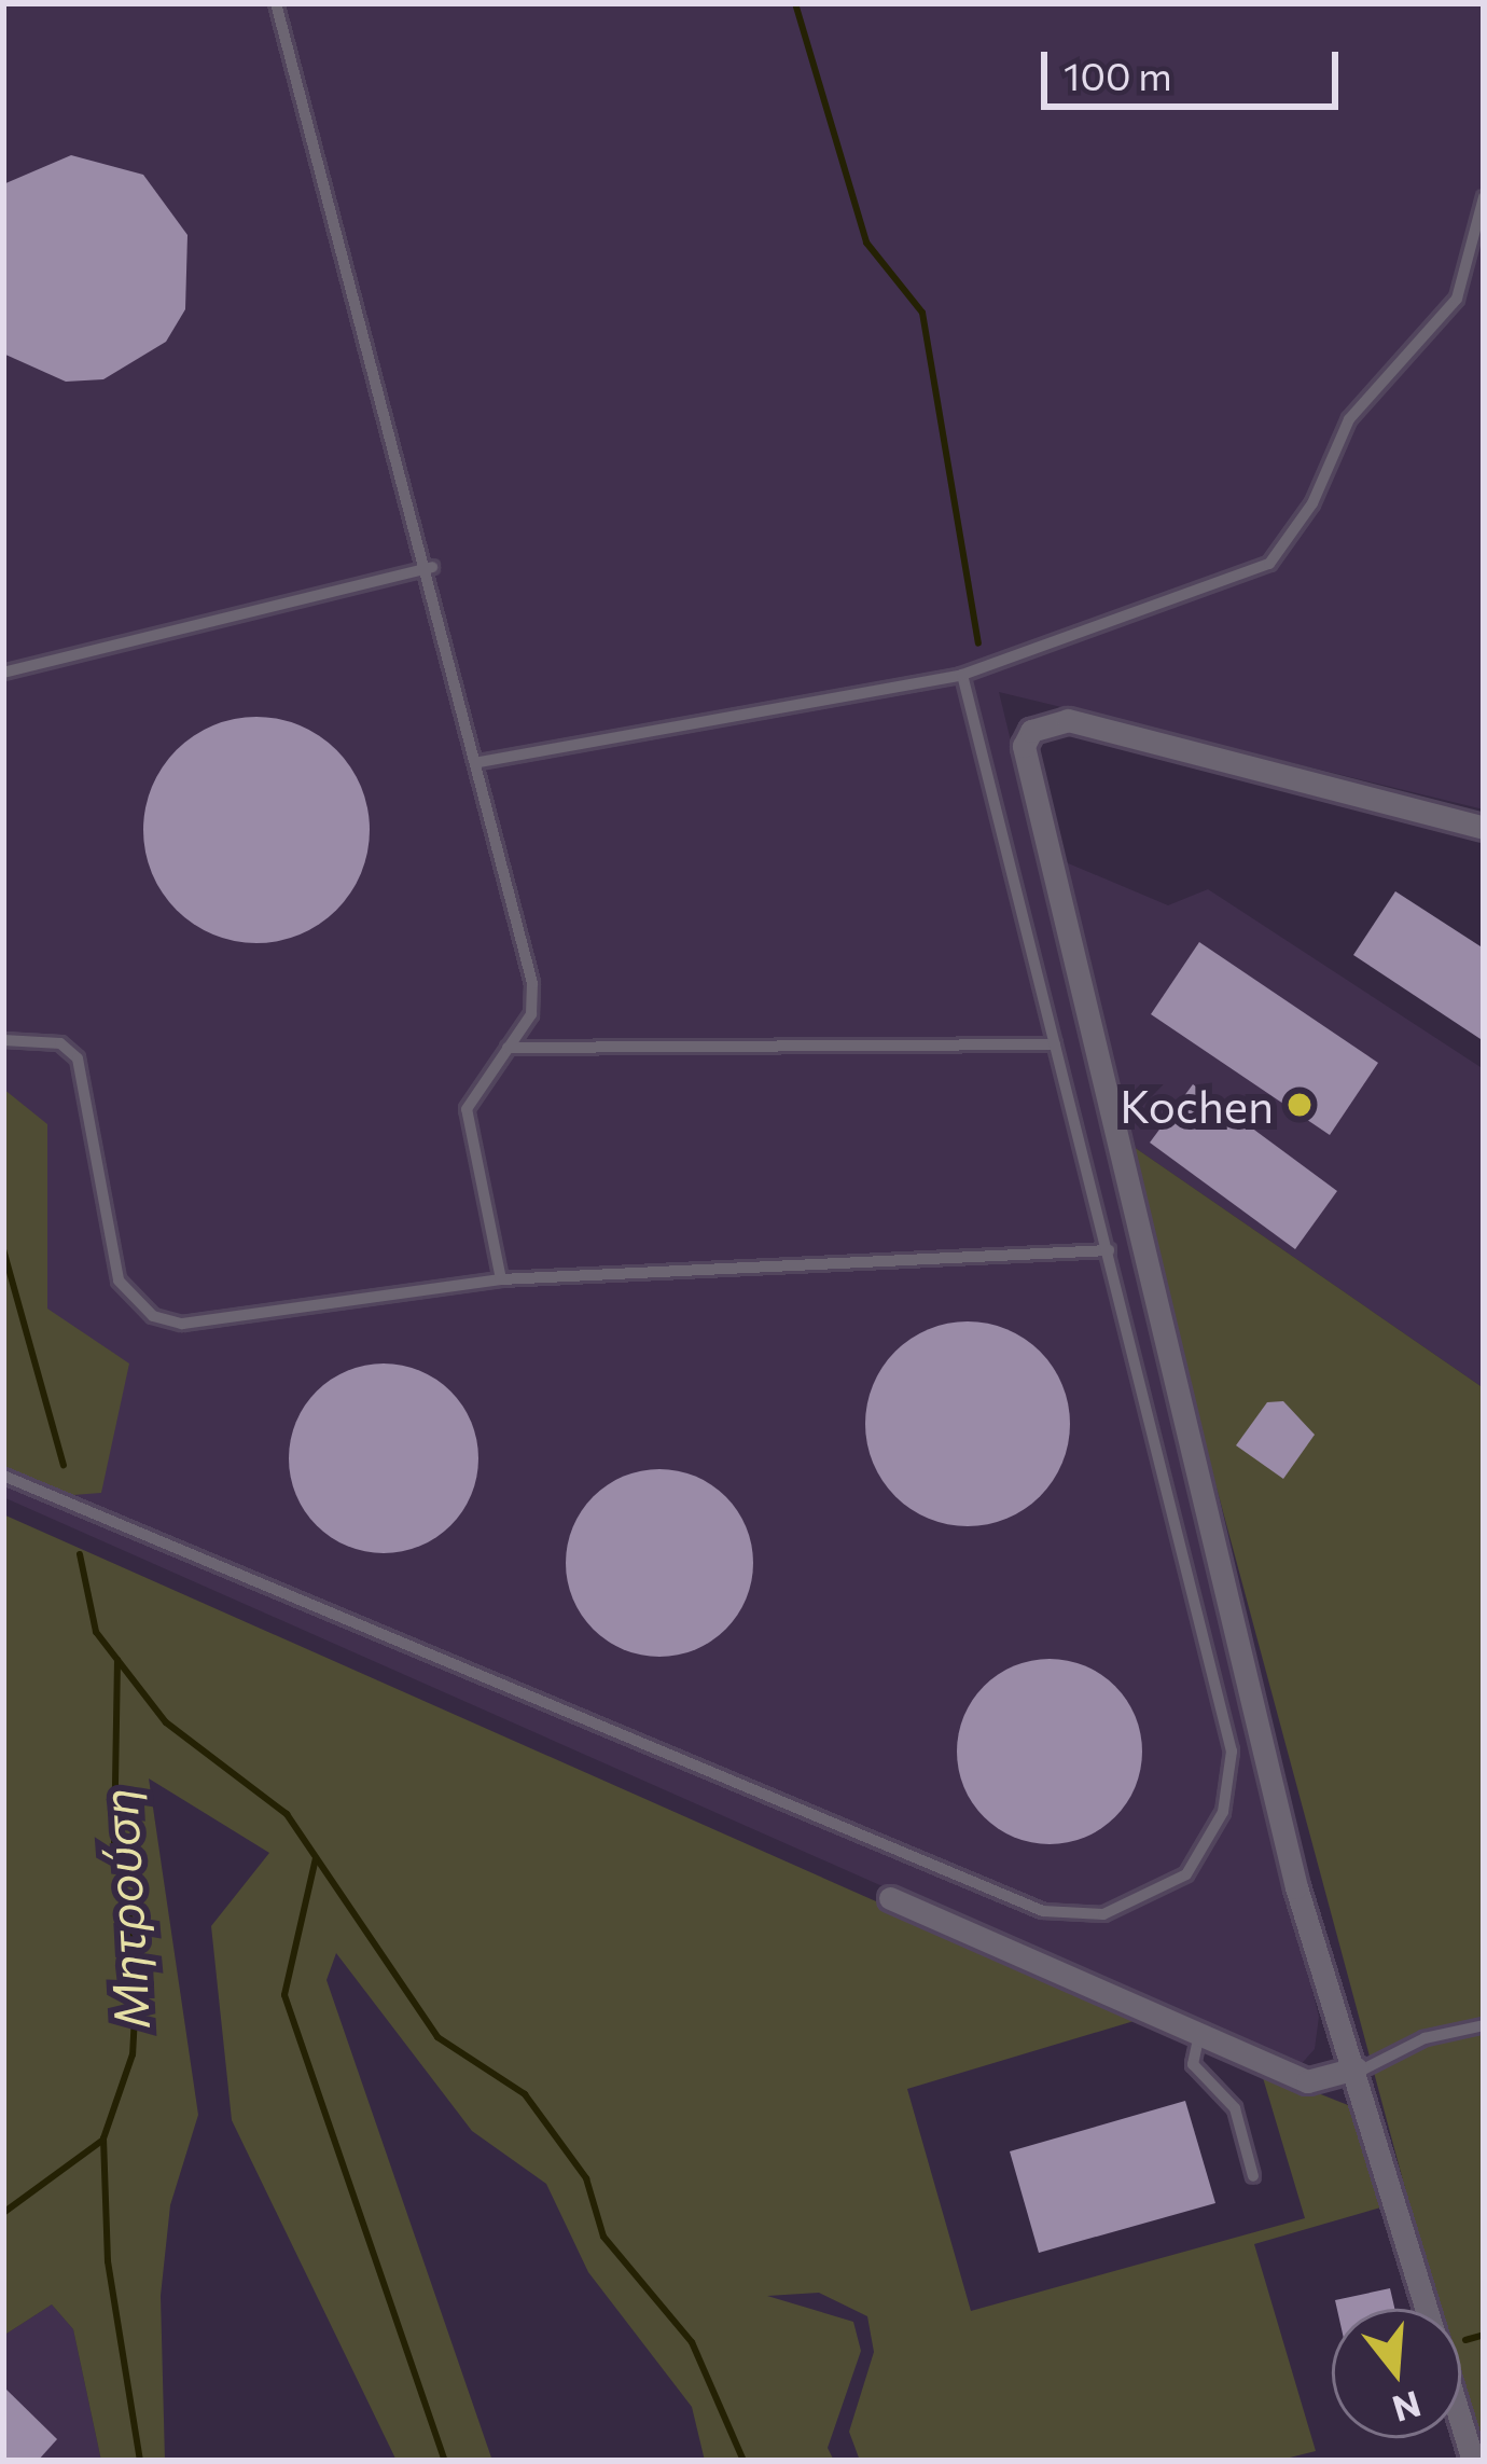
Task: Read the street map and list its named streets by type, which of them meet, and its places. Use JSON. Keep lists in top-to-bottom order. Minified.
{"water":["Μητρούση"],"places":["Kochen"],"scale_bar":"100 m","north":"bottom"}
